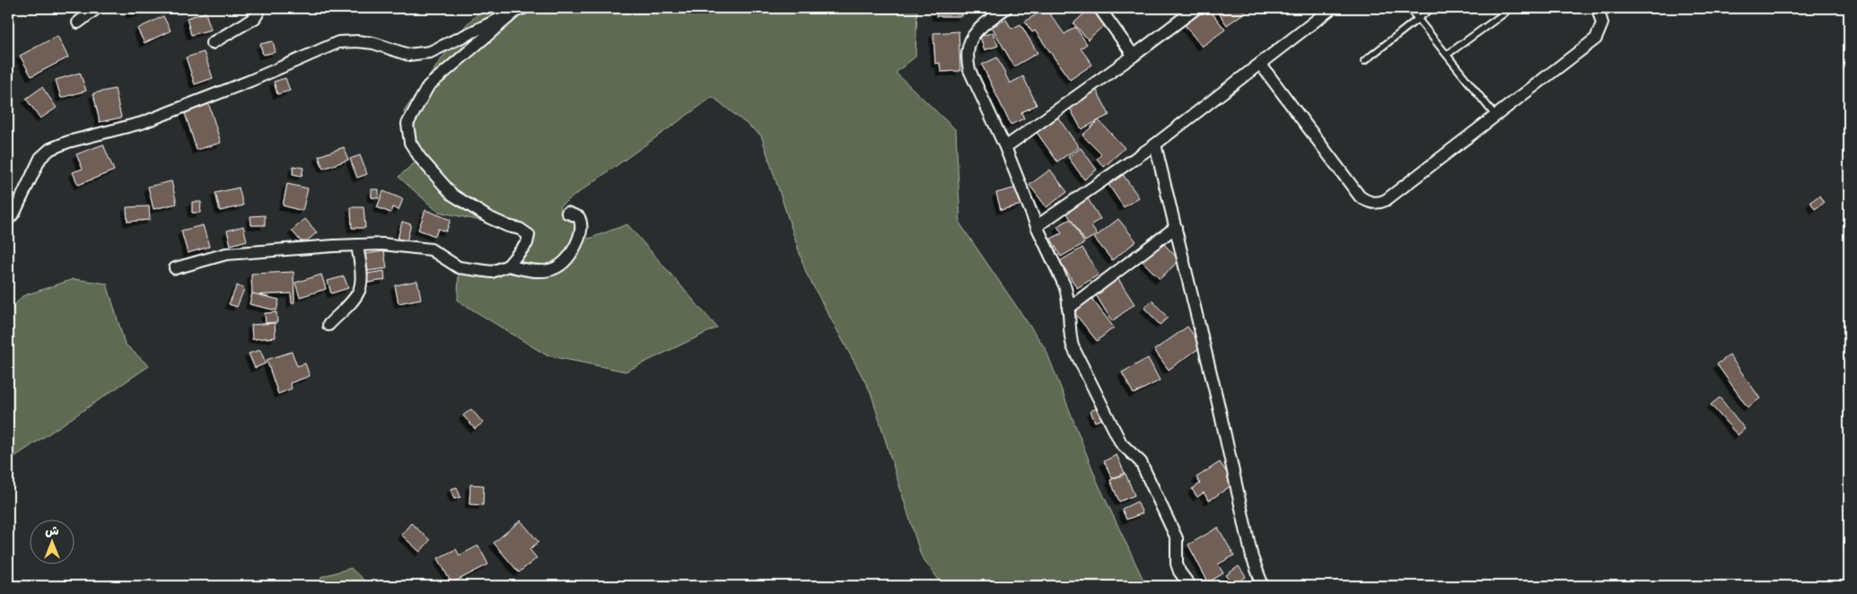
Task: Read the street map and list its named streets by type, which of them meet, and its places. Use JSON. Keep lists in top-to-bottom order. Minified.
{"north":"top"}
